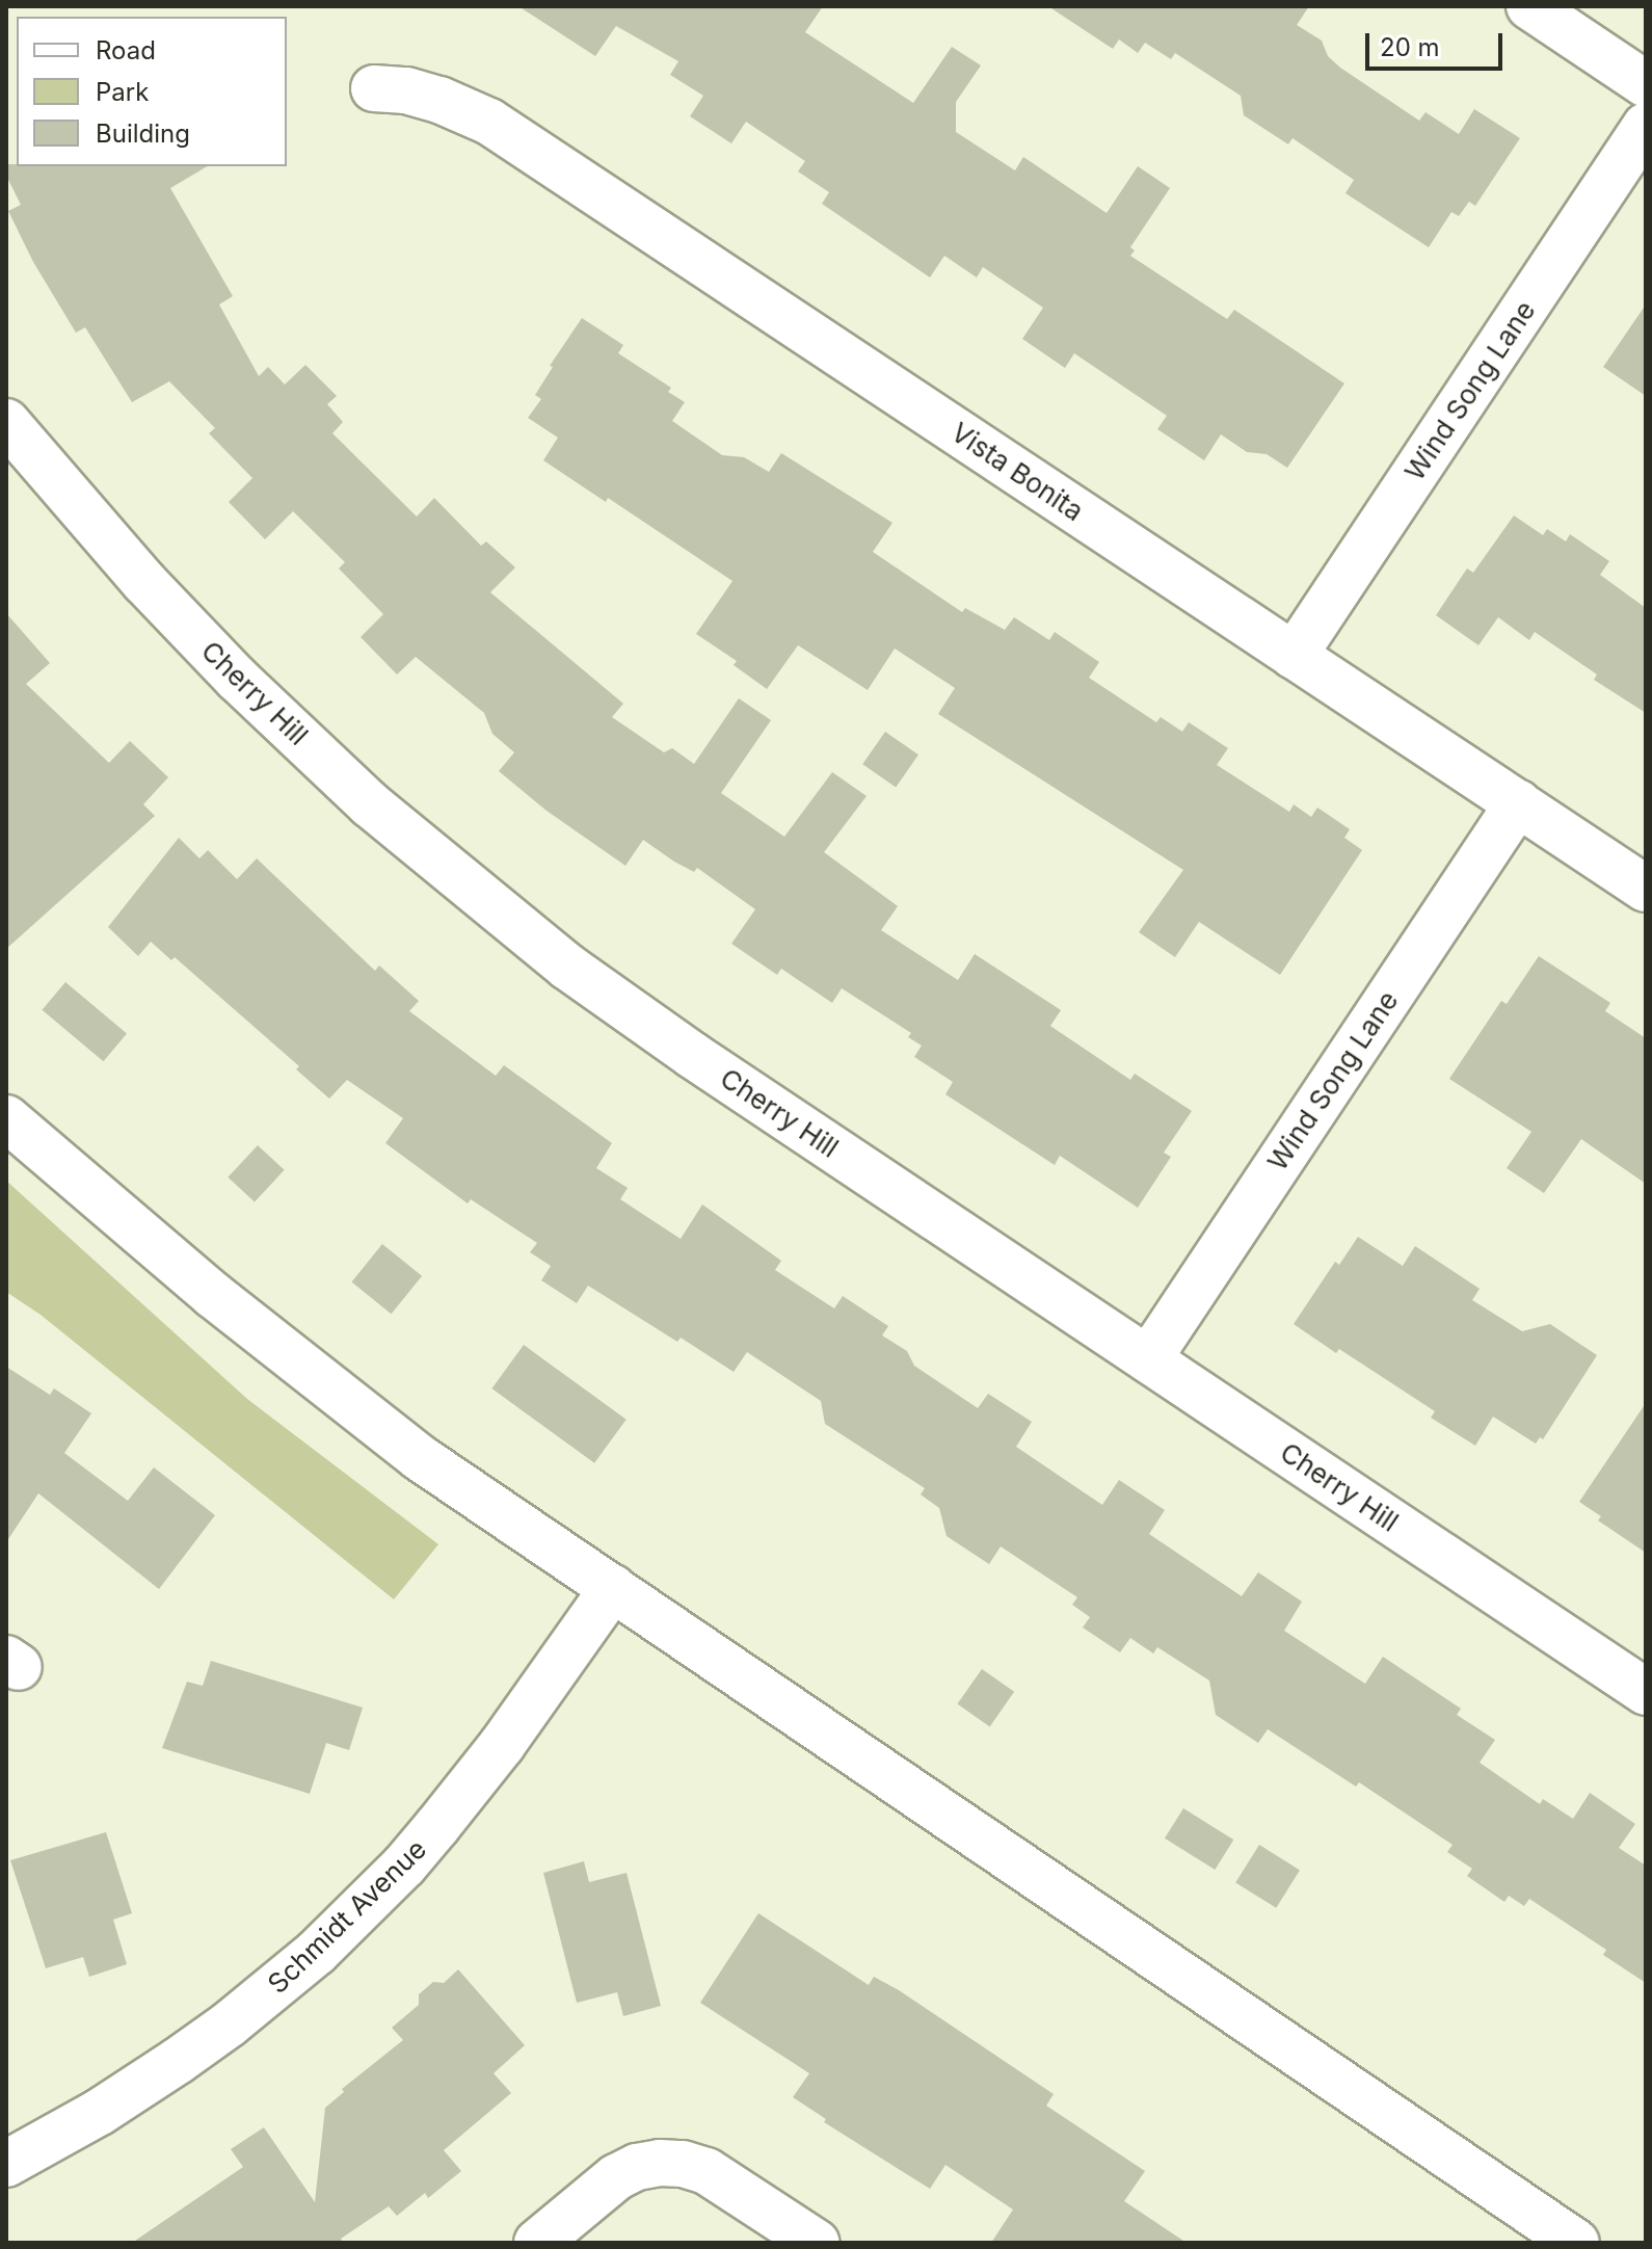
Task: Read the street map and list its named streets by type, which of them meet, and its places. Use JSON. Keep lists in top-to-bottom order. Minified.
{"streets":{"street":["Wind Song Lane","Vista Bonita","Cherry Hill","Schmidt Avenue"]},"crossings":[["Wind Song Lane","Vista Bonita"],["Wind Song Lane","Cherry Hill"]],"legend":["Road","Park","Building"],"scale_bar":"20 m"}
